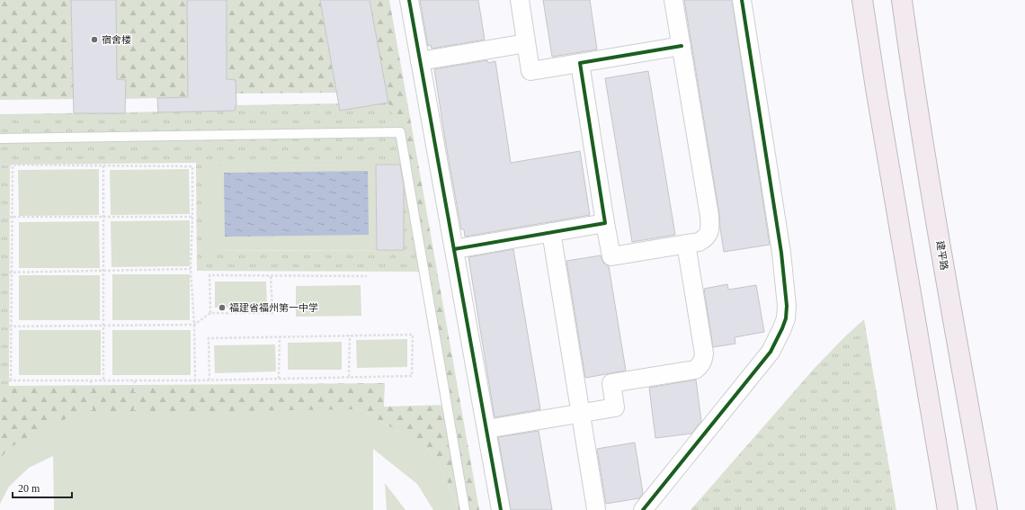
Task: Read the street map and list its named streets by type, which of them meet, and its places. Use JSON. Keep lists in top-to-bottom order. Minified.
{"streets":{"highway":["建平路"]},"places":["宿舍楼","福建省福州第一中学"],"scale_bar":"20 m"}
